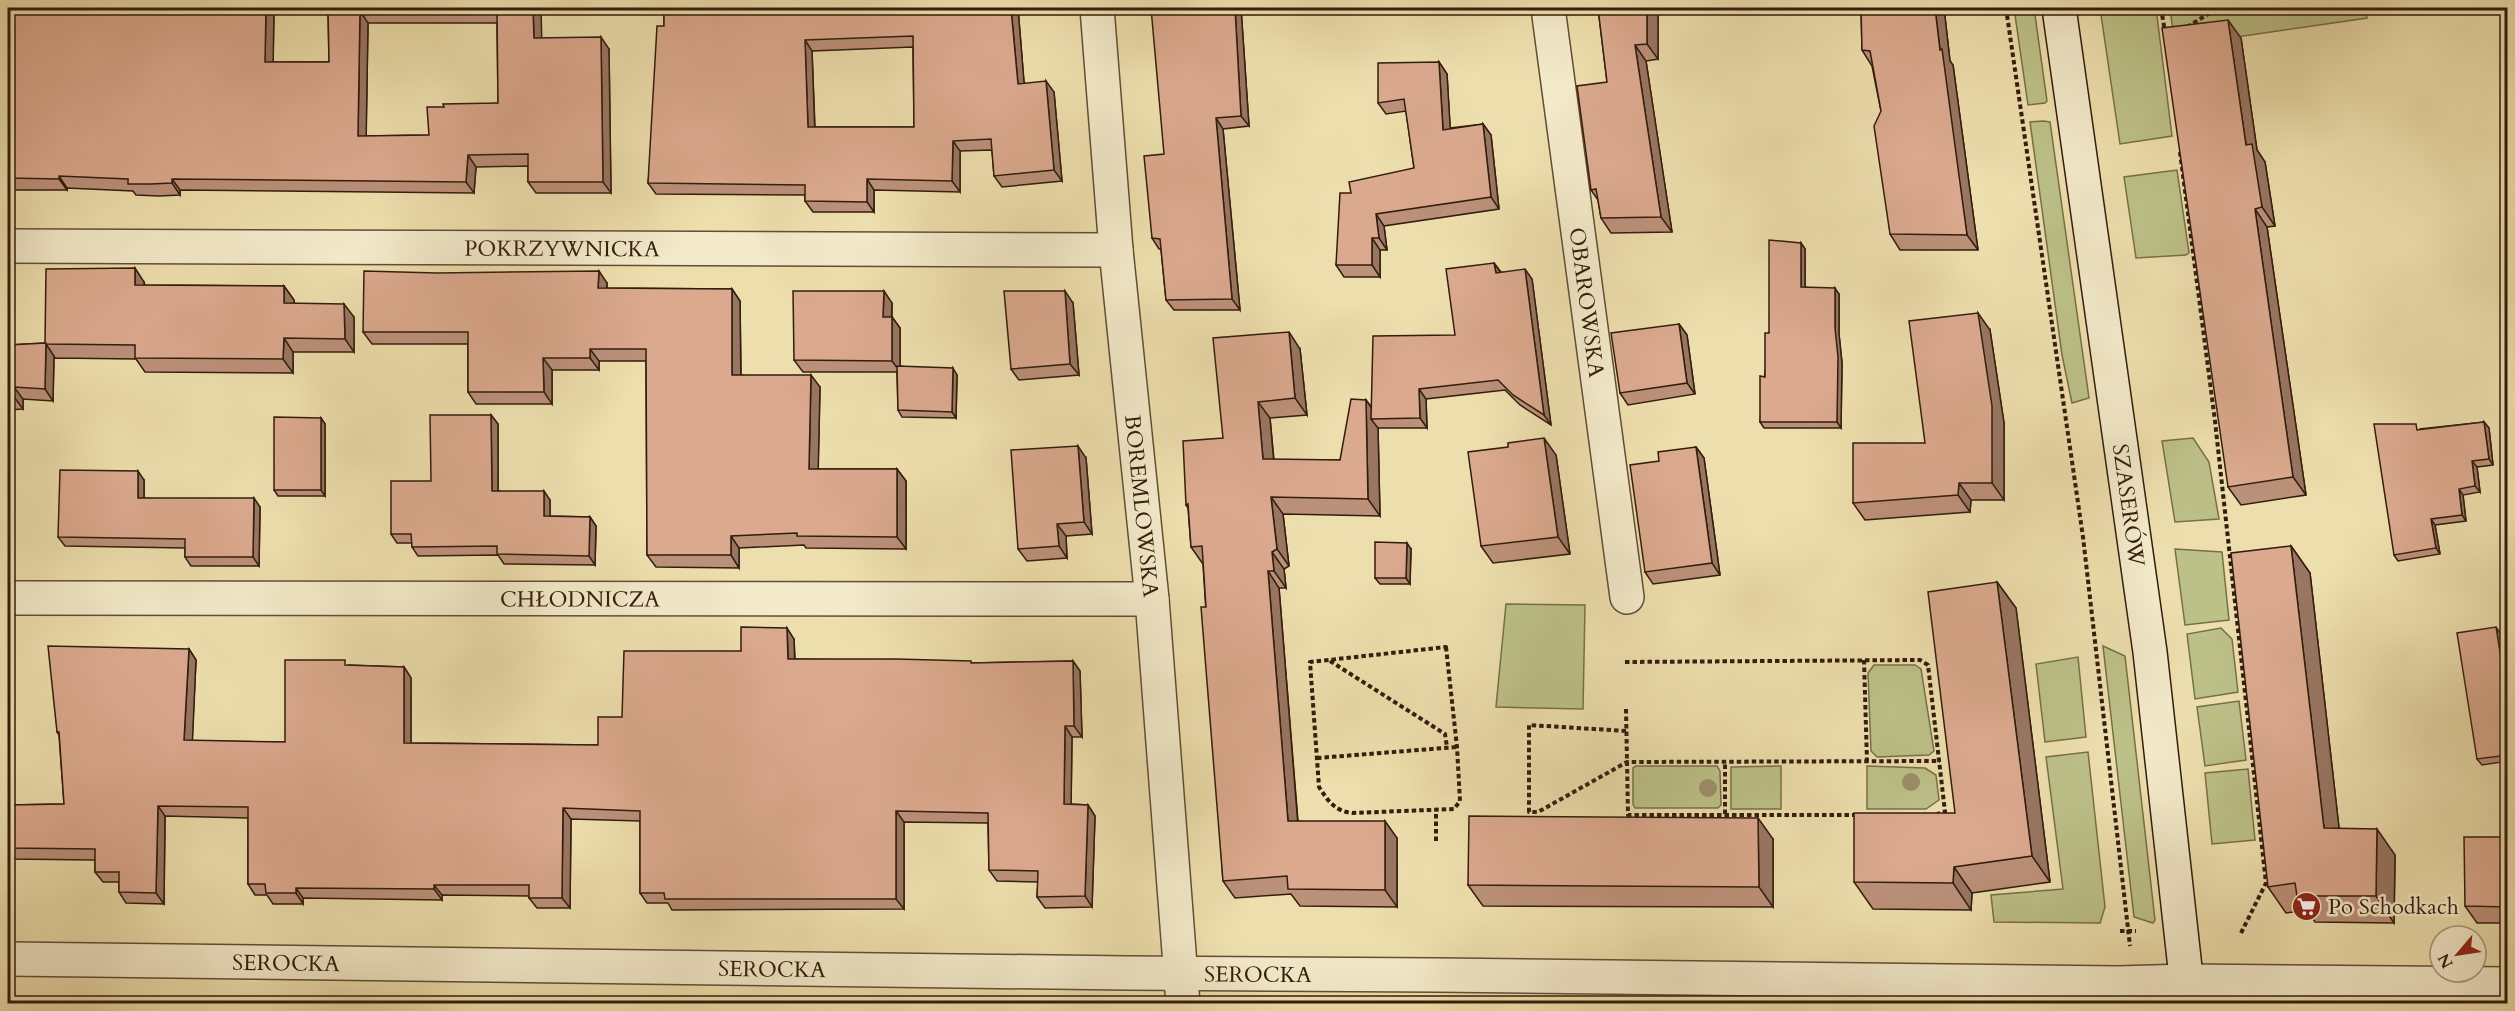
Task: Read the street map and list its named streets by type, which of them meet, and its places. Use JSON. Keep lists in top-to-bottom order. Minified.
{"streets":{"street":["POKRZYWNICKA","OBAROWSKA","BOREMLOWSKA","SZASERÓW","CHŁODNICZA","SEROCKA"]},"crossings":[["POKRZYWNICKA","BOREMLOWSKA"],["BOREMLOWSKA","CHŁODNICZA"],["BOREMLOWSKA","SEROCKA"],["SZASERÓW","SEROCKA"]],"places":{"supermarket":["Po Schodkach"]},"north":"bottom left"}
